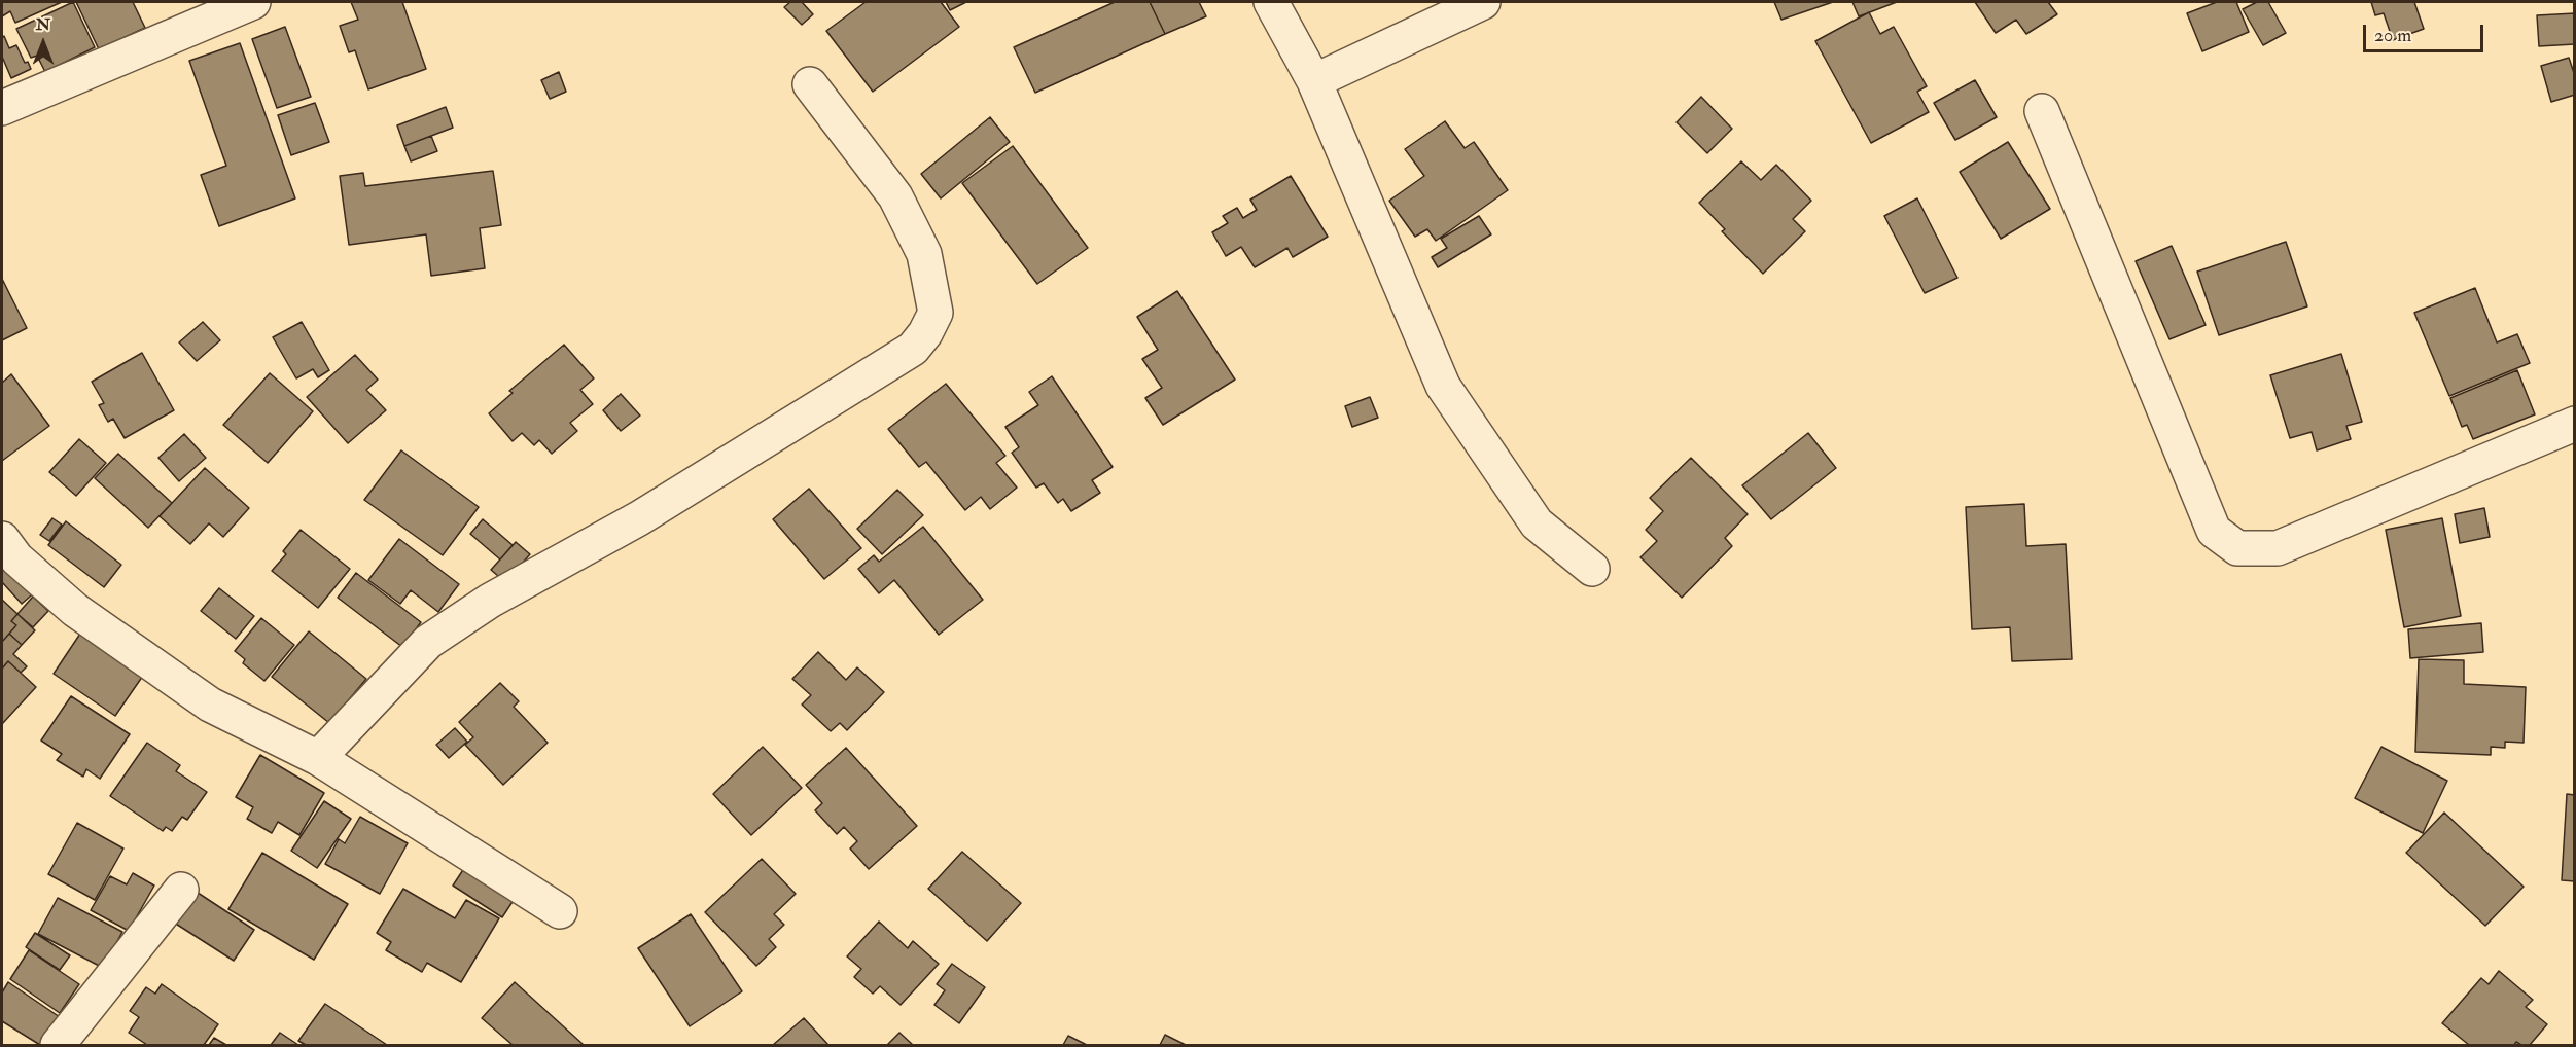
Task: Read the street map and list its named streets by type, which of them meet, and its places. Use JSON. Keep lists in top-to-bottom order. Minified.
{"scale_bar":"20 m","north":"top"}
